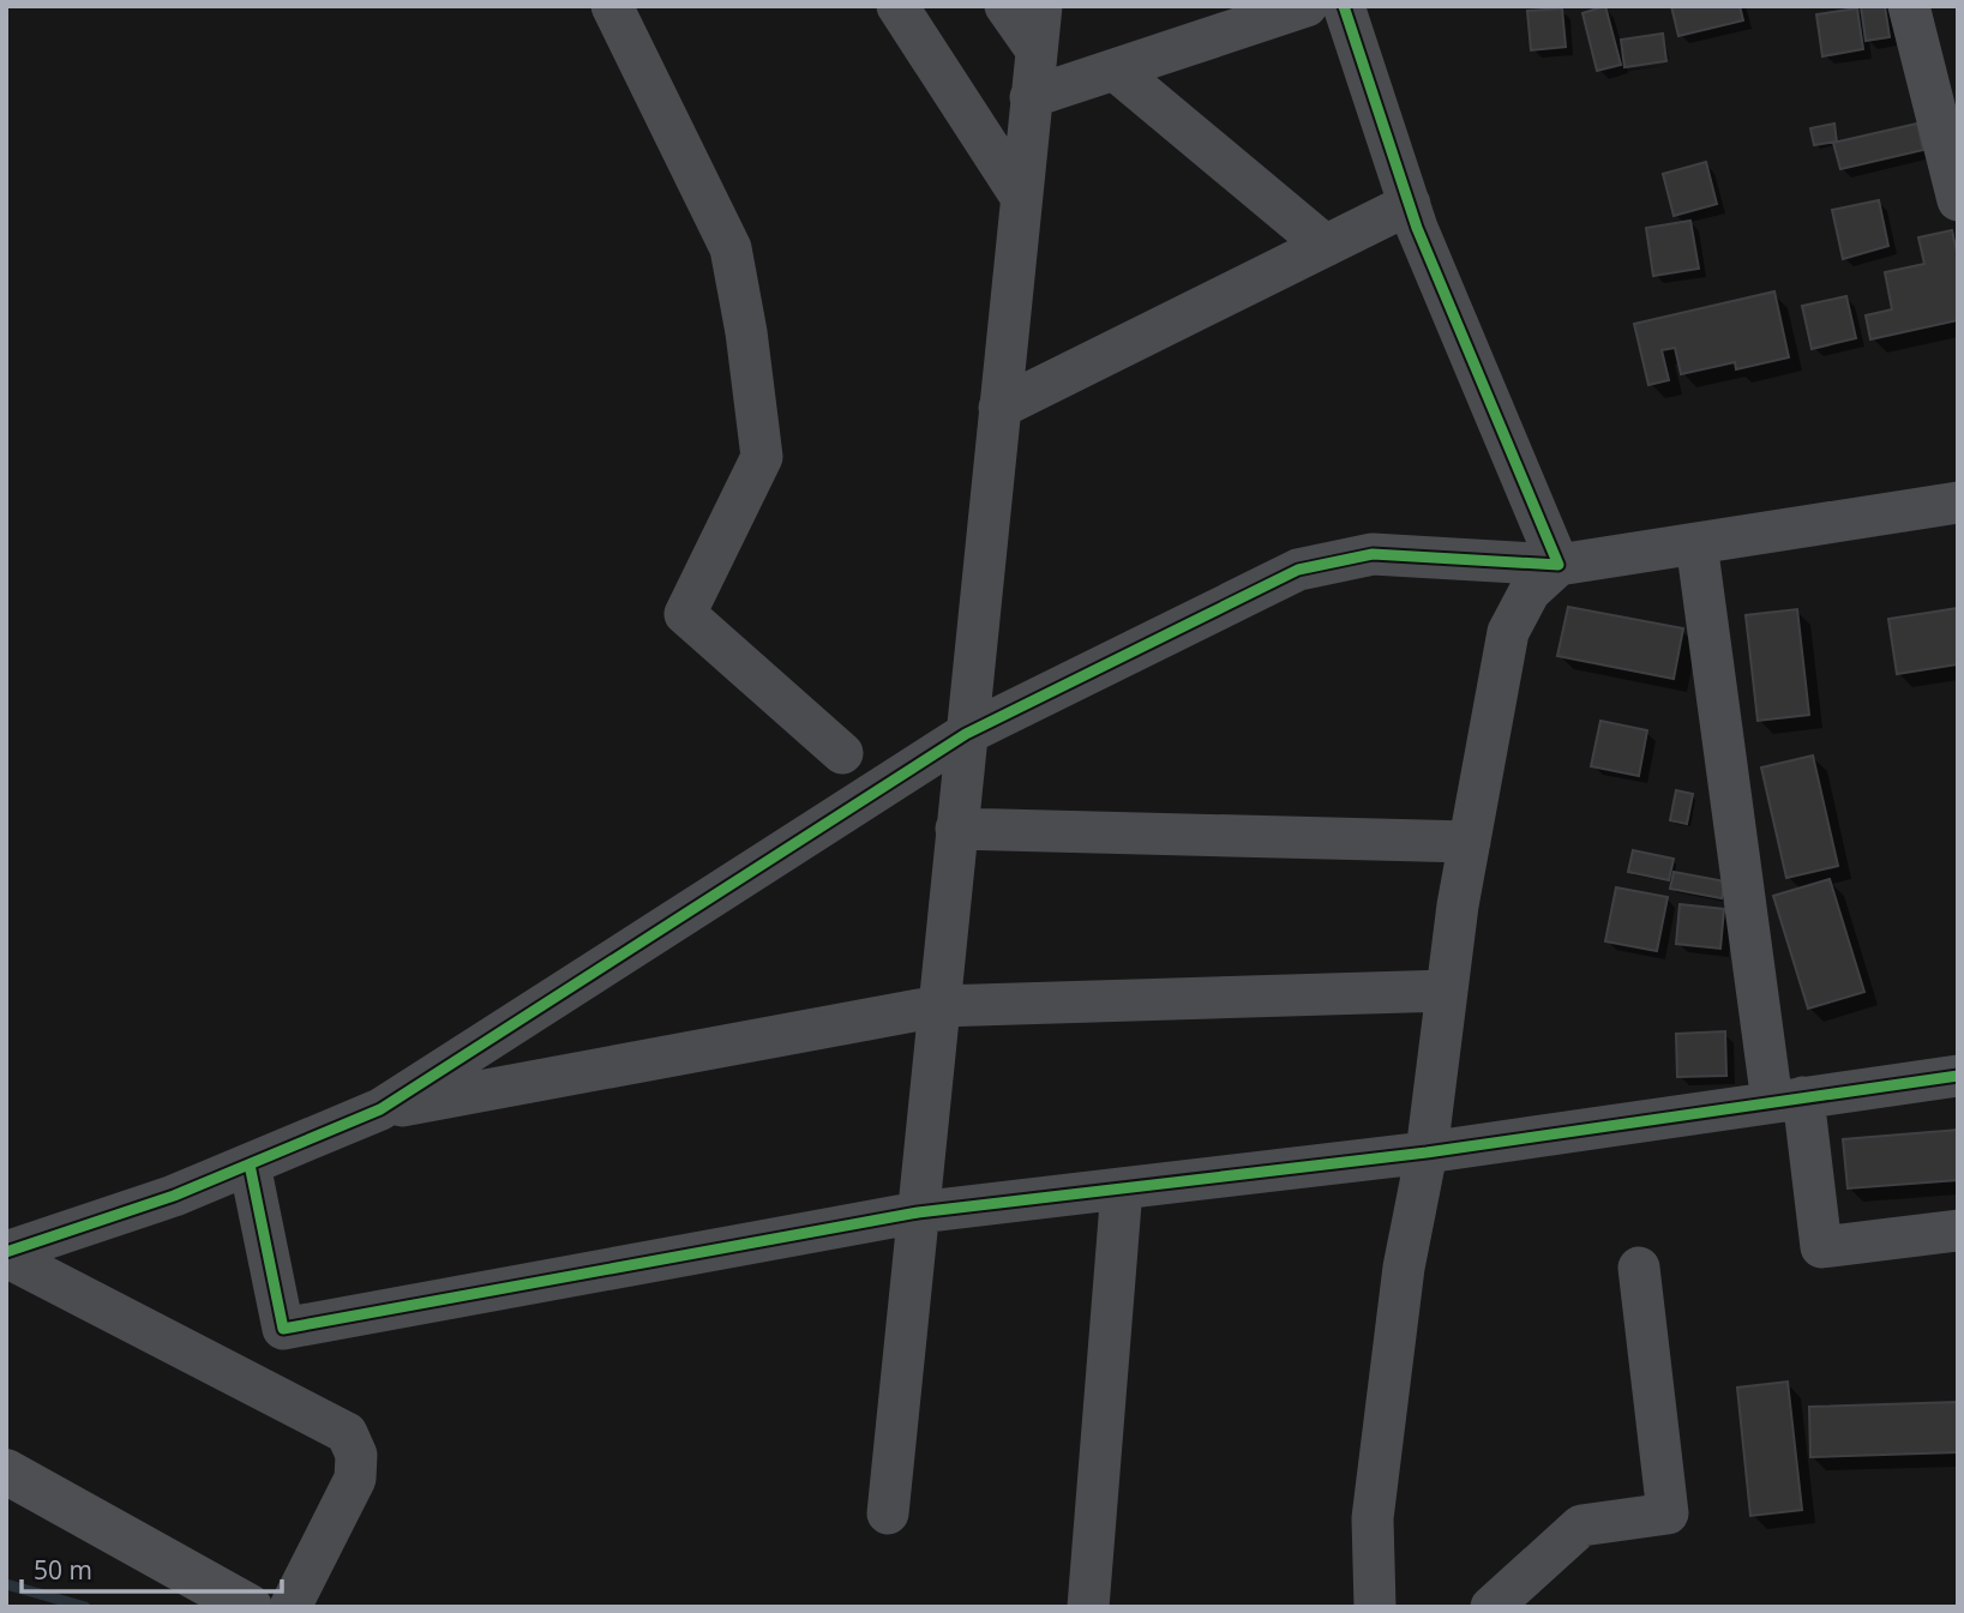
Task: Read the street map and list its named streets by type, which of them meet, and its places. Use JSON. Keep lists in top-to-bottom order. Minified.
{"scale_bar":"50 m"}
